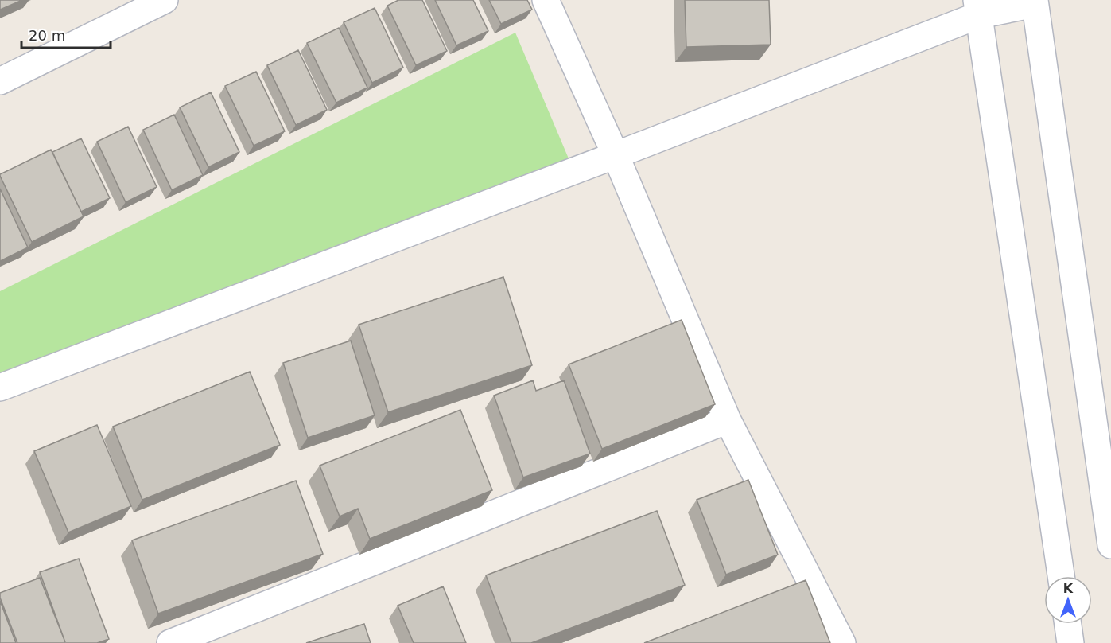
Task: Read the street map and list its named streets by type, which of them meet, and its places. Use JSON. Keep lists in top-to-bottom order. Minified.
{"scale_bar":"20 m","north":"top"}
